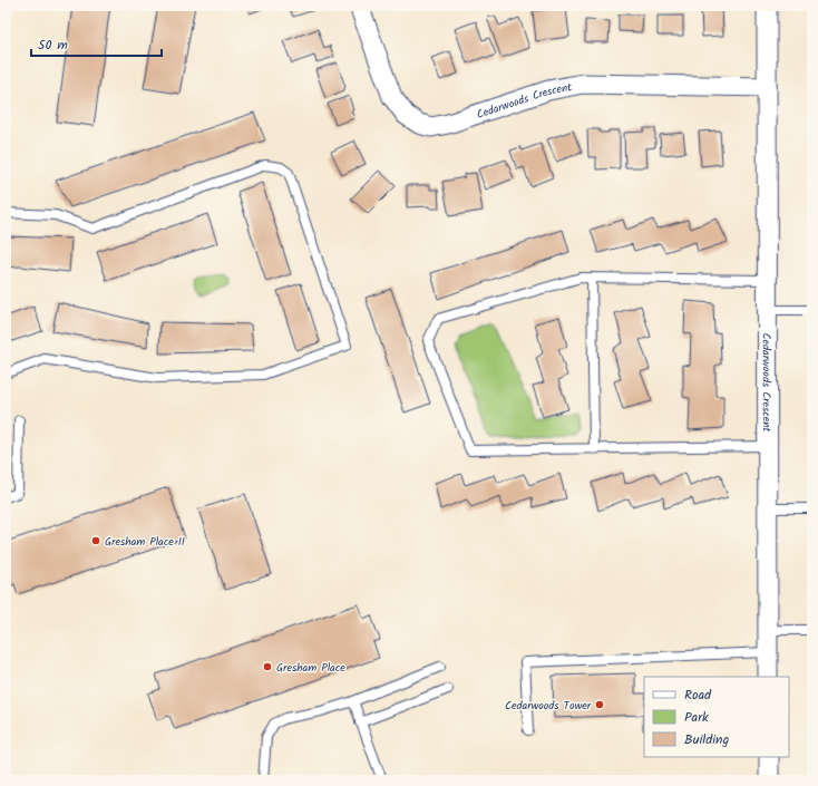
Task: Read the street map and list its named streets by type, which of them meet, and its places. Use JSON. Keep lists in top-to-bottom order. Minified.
{"streets":{"street":["Cedarwoods Crescent"]},"places":["Gresham Place II","Gresham Place","Cedarwoods Tower"],"legend":["Road","Park","Building"],"scale_bar":"50 m"}
